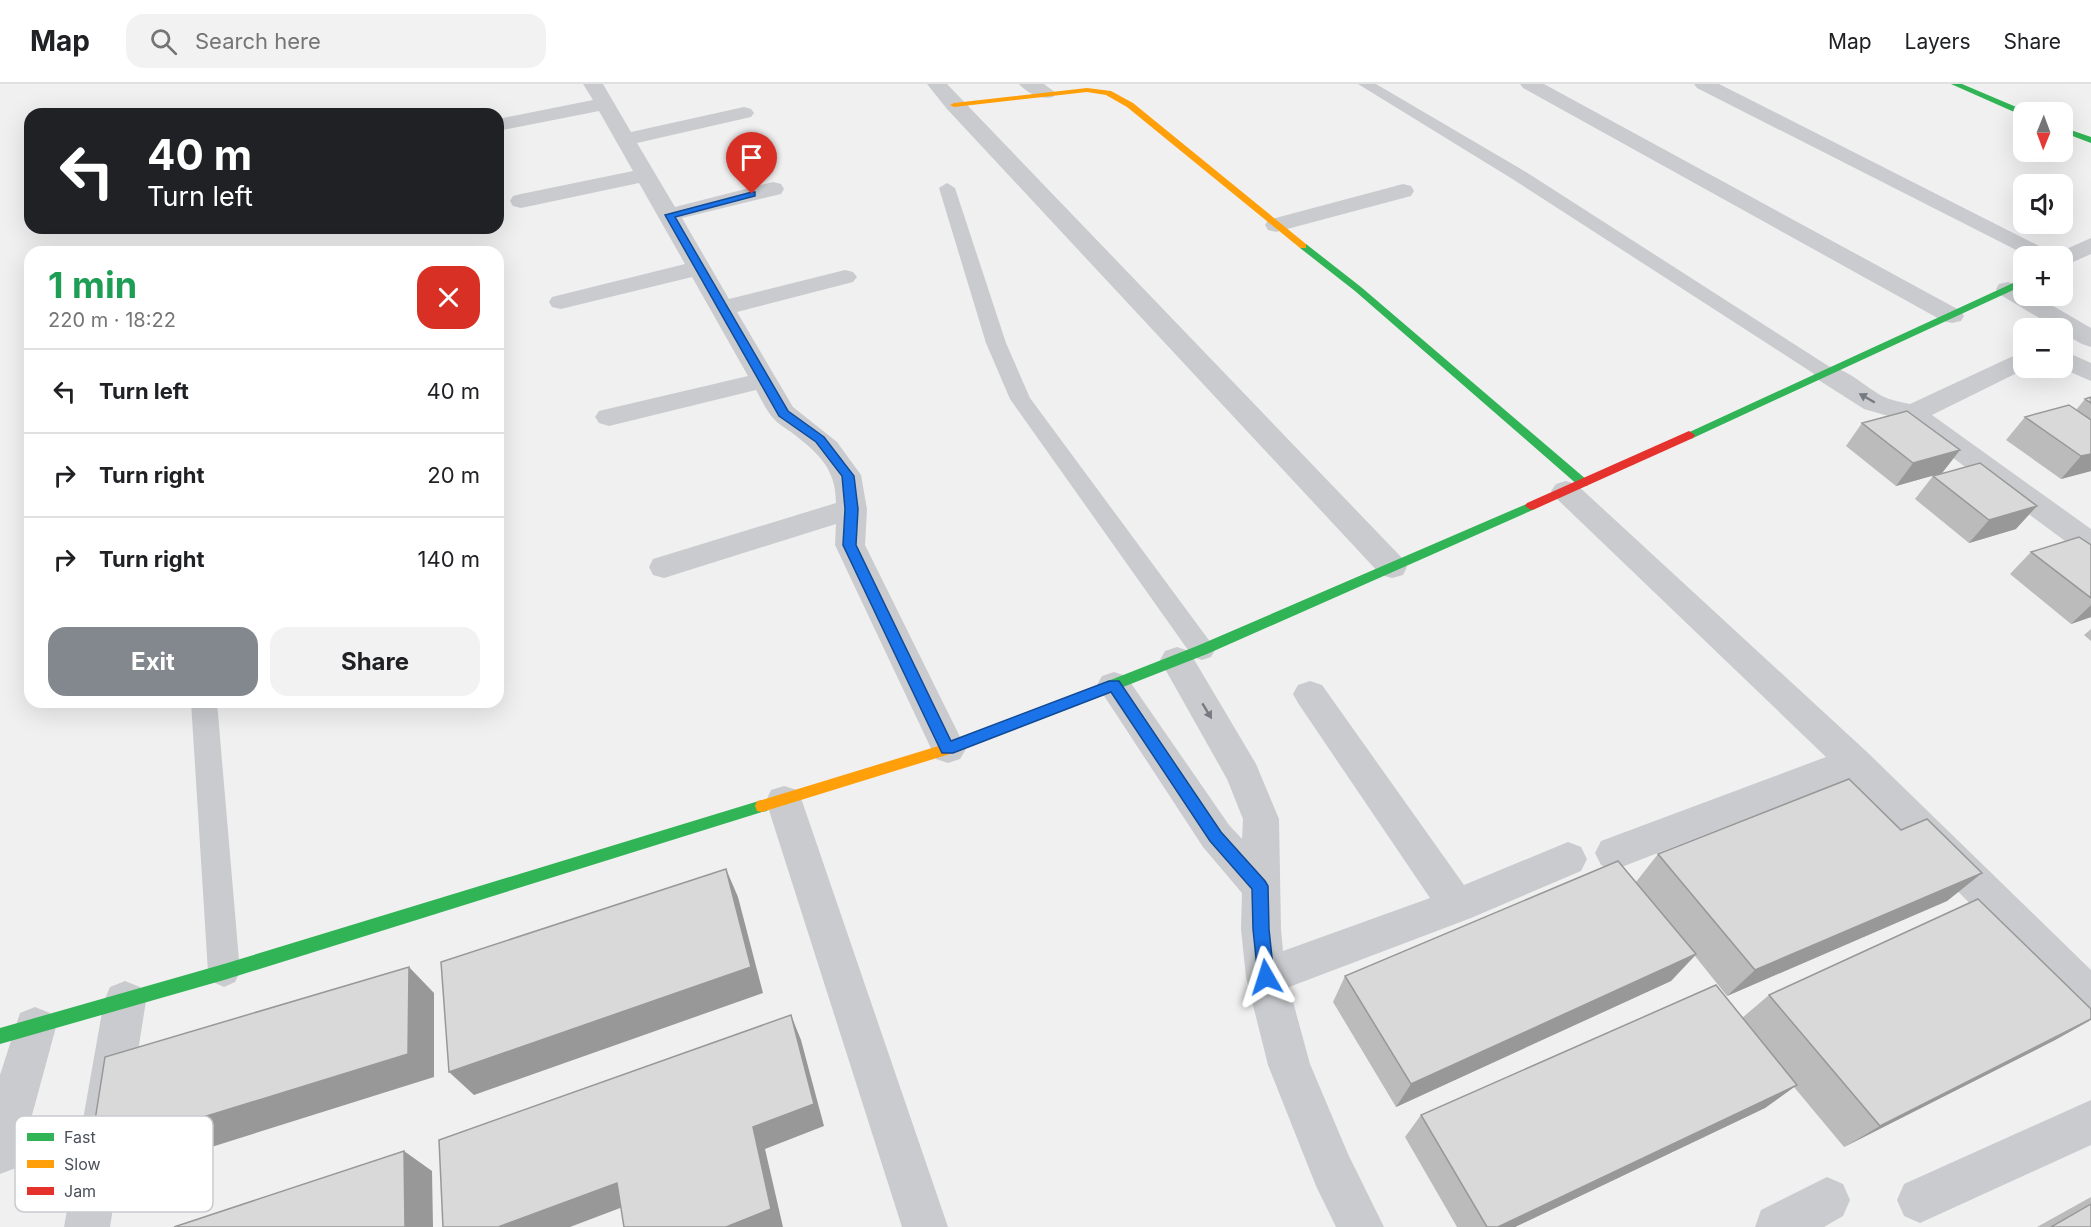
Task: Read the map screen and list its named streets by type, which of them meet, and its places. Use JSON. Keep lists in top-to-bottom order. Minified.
{"legend":["Fast","Slow","Jam"],"north":"bottom","page":{"header":"Map","search":"Search here","nav":["Map","Layers","Share"],"map_buttons":["+","−"],"turn":["40 m","Turn left"],"heading":["1 min","220 m · 18:22"],"list":[{"name":"Turn left","value":"40 m"},{"name":"Turn right","value":"20 m"},{"name":"Turn right","value":"140 m"}],"buttons":["Exit","Share"]}}
